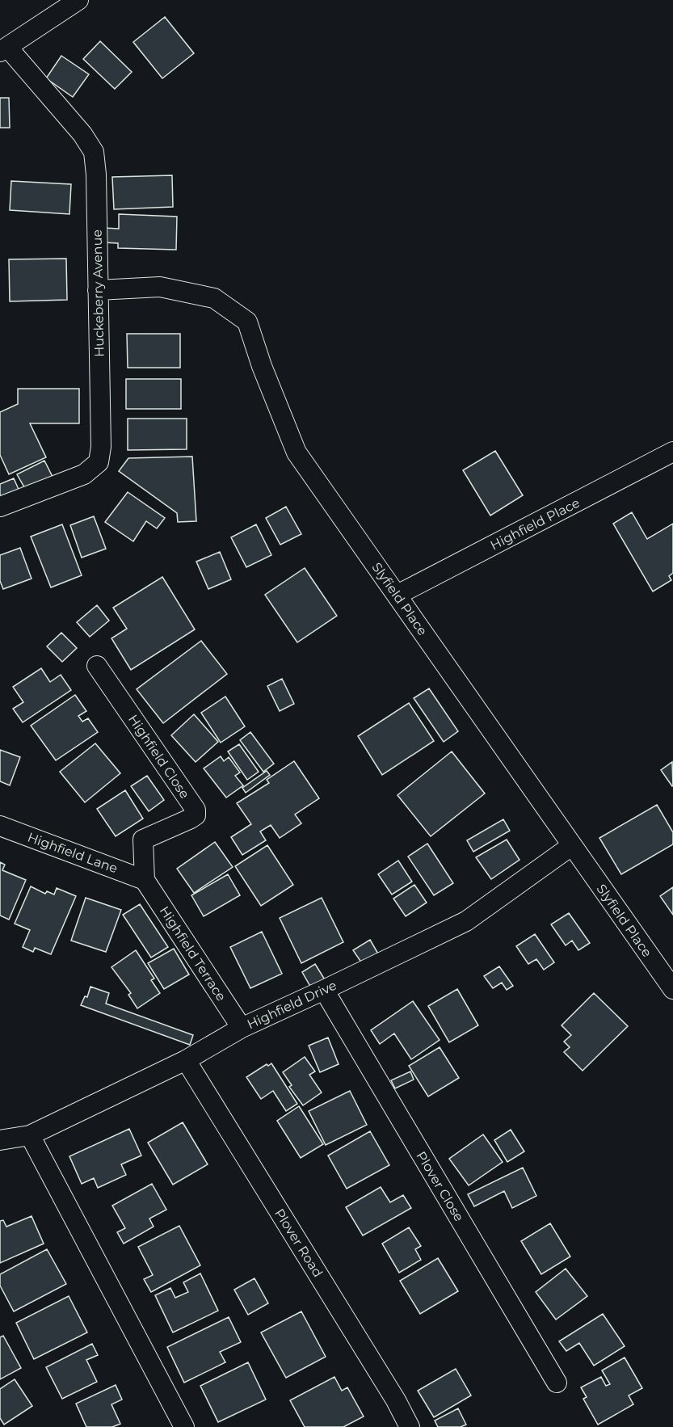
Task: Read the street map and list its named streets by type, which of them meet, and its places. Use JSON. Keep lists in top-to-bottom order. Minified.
{"streets":{"street":["Huckeberry Avenue","Highfield Place","Slyfield Place","Highfield Close","Highfield Lane","Highfield Terrace","Highfield Drive","Plover Close","Plover Road"]},"crossings":[["Huckeberry Avenue","Slyfield Place"],["Highfield Place","Slyfield Place"],["Slyfield Place","Highfield Drive"],["Highfield Close","Highfield Lane"],["Highfield Close","Highfield Terrace"],["Highfield Lane","Highfield Terrace"],["Highfield Terrace","Highfield Drive"],["Highfield Drive","Plover Close"],["Highfield Drive","Plover Road"]]}
